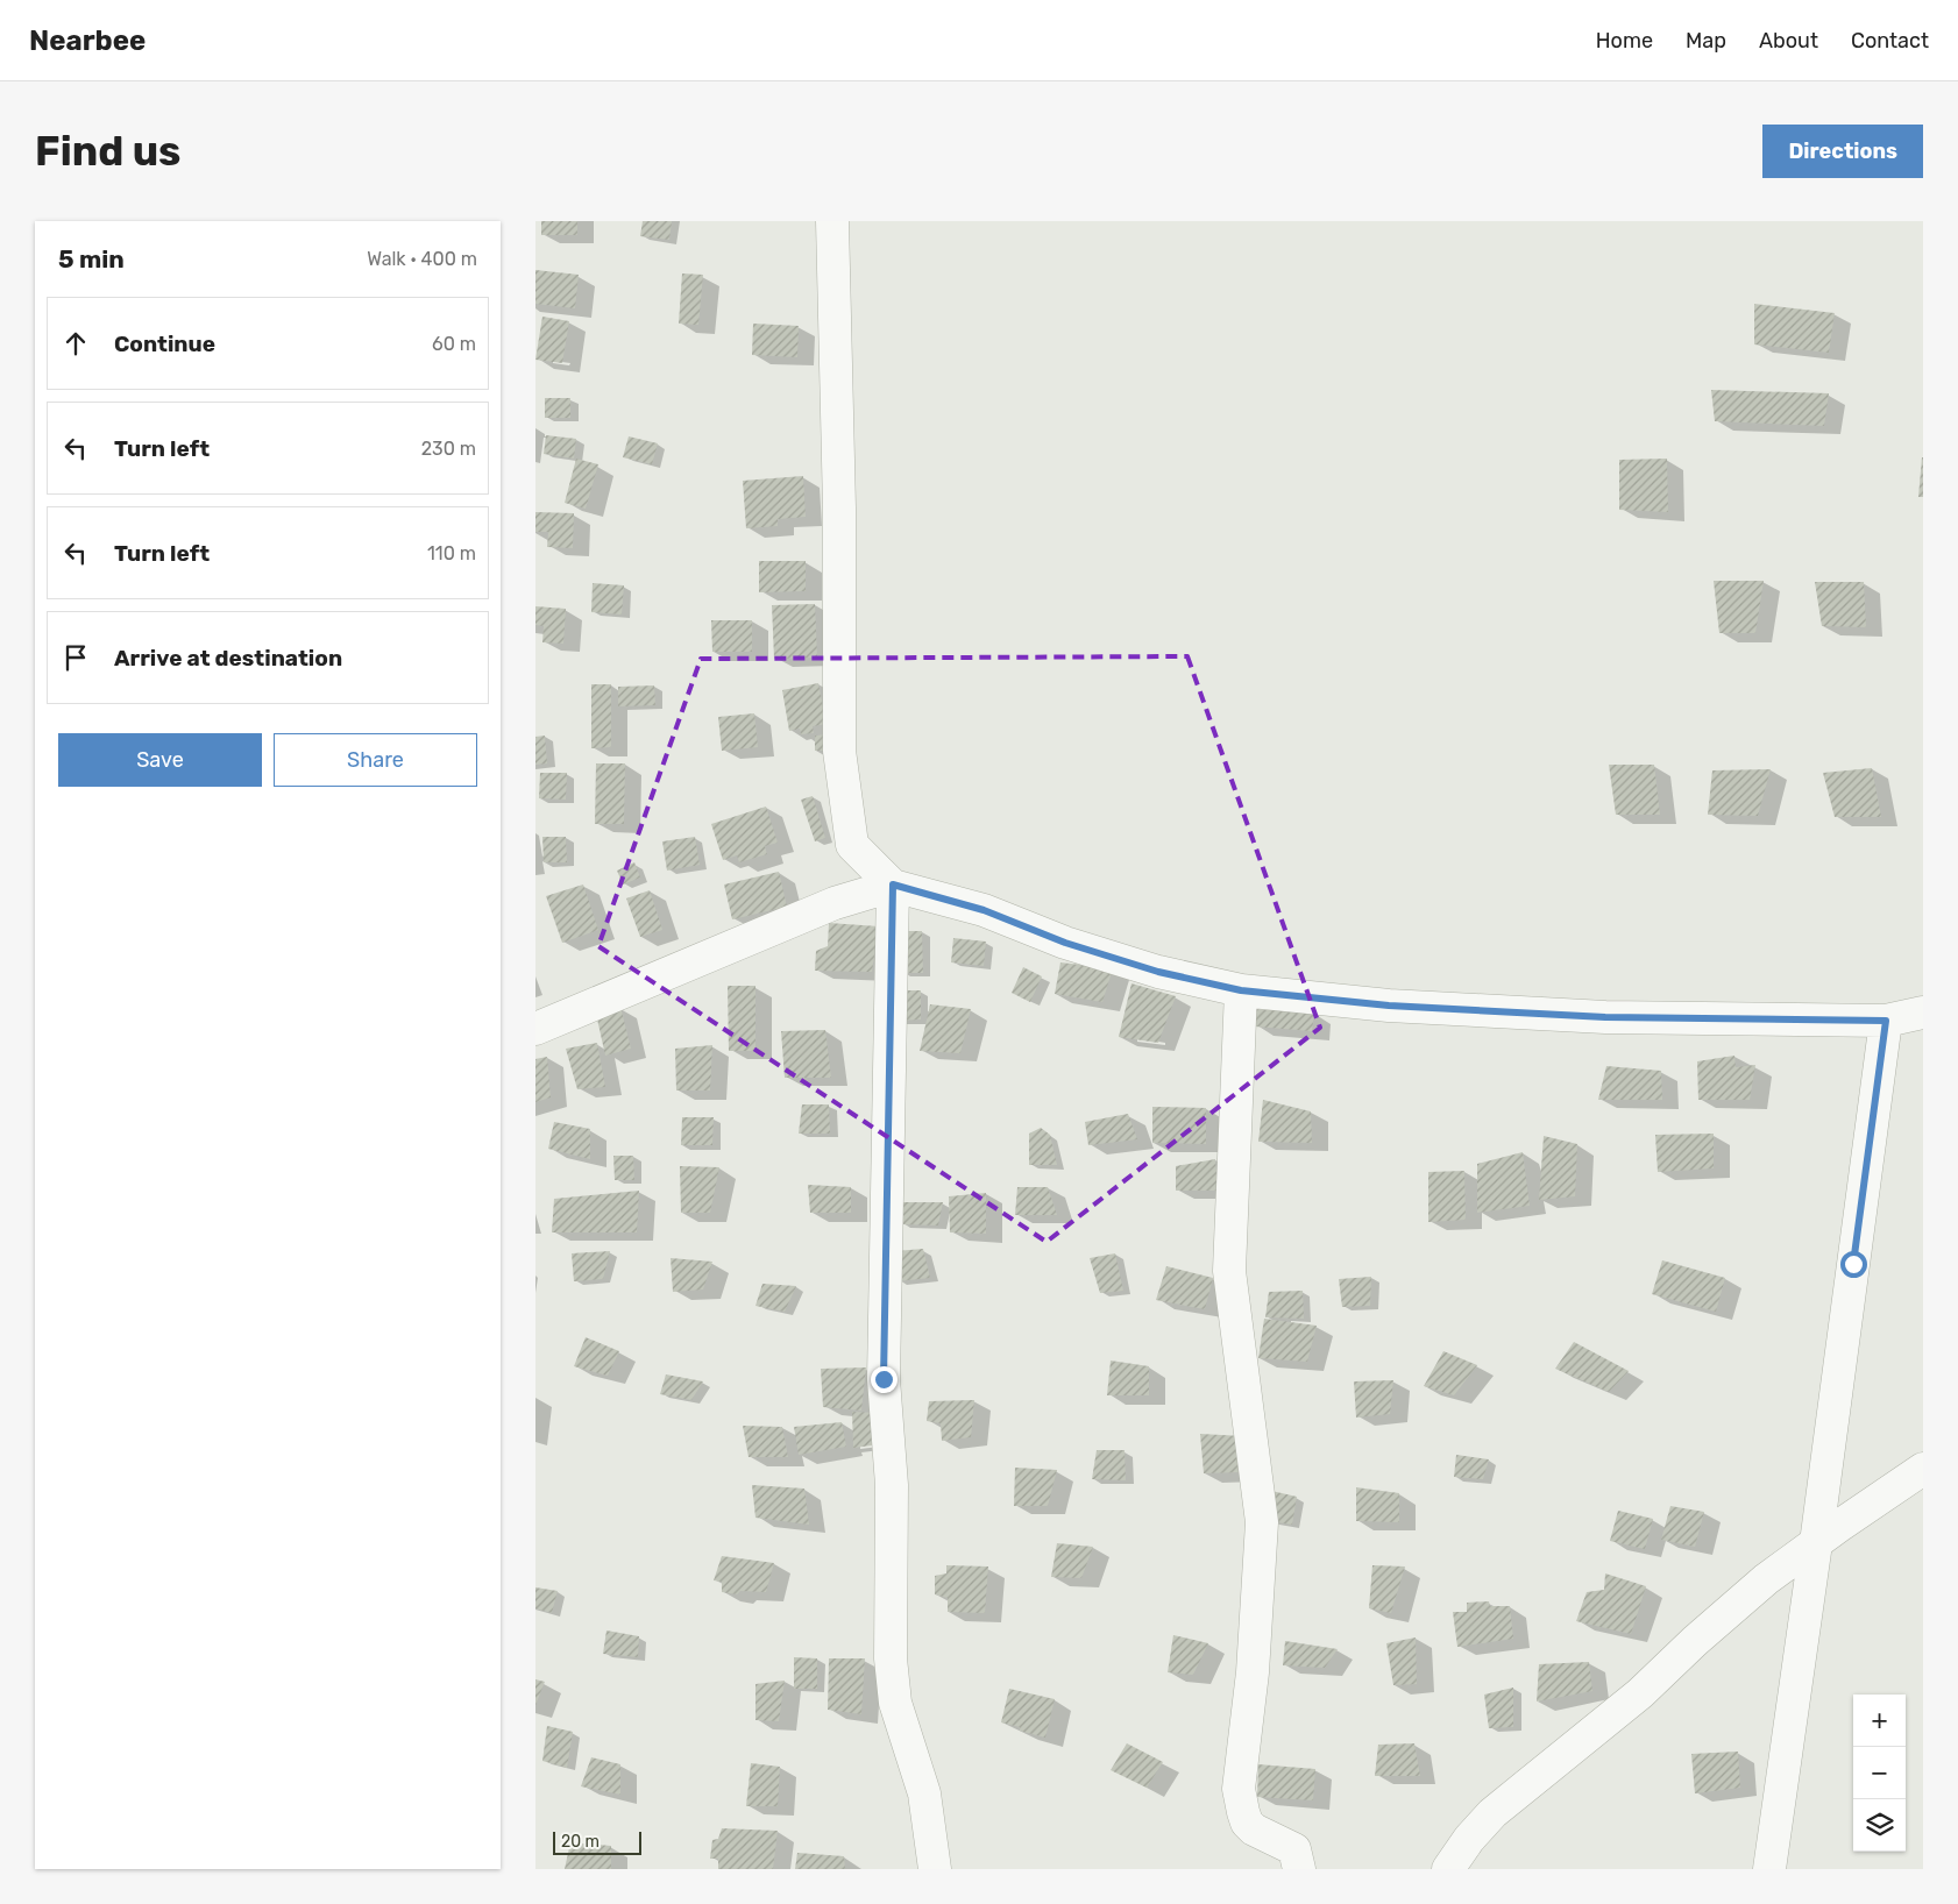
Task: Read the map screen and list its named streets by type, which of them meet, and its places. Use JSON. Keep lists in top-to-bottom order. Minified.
{"scale_bar":"20 m","page":{"header":"Nearbee","nav":["Home","Map","About","Contact"],"buttons":["Directions",["Save","Share"]],"title":"Find us","heading":["5 min","Walk · 400 m"],"list":[["Continue","60 m"],["Turn left","230 m"],["Turn left","110 m"],"Arrive at destination"],"map_buttons":["+","−"],"scale":"20 m"}}
